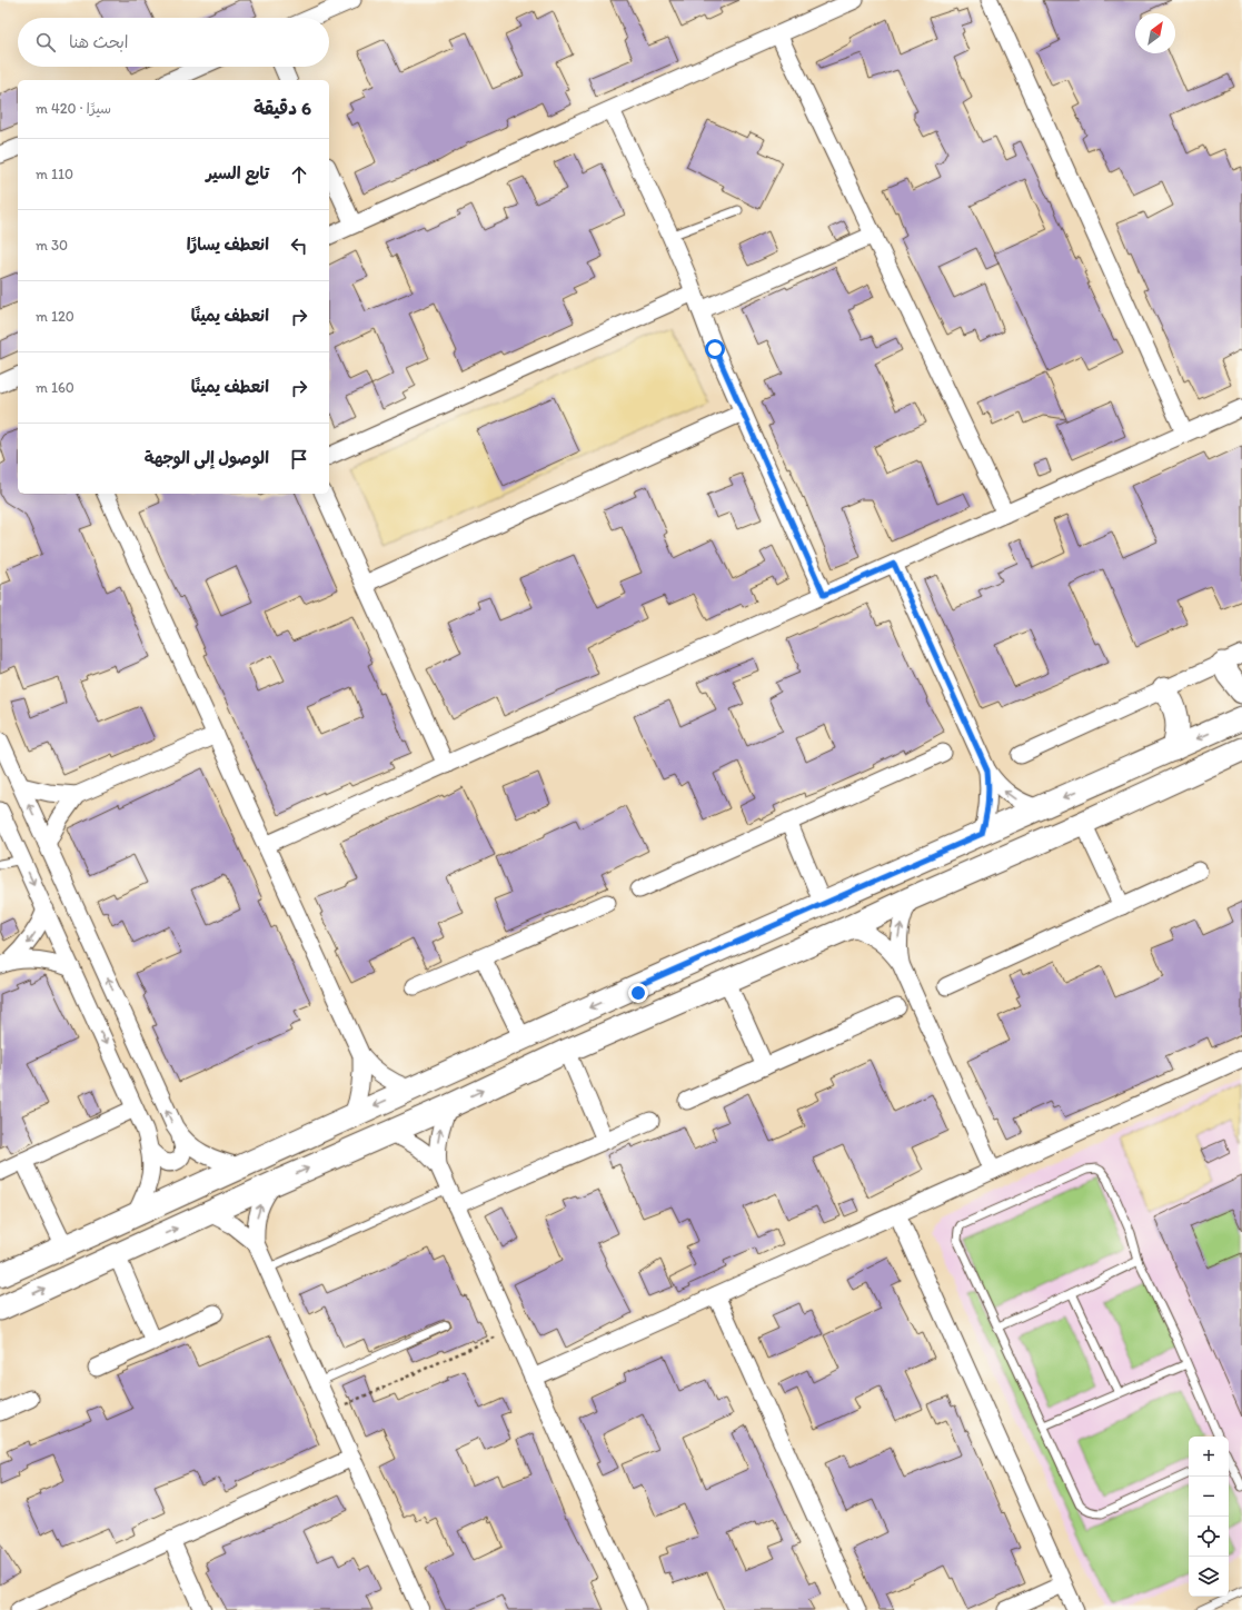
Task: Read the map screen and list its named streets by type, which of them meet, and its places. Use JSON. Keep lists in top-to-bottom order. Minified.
{"north":"top right","page":{"search":"ابحث هنا","heading":["6 دقيقة","سيرًا · 420 m"],"list":[["تابع السير","110 m"],["انعطف يسارًا","30 m"],["انعطف يمينًا","120 m"],["انعطف يمينًا","160 m"],"الوصول إلى الوجهة"],"map_buttons":["+","−"]}}
